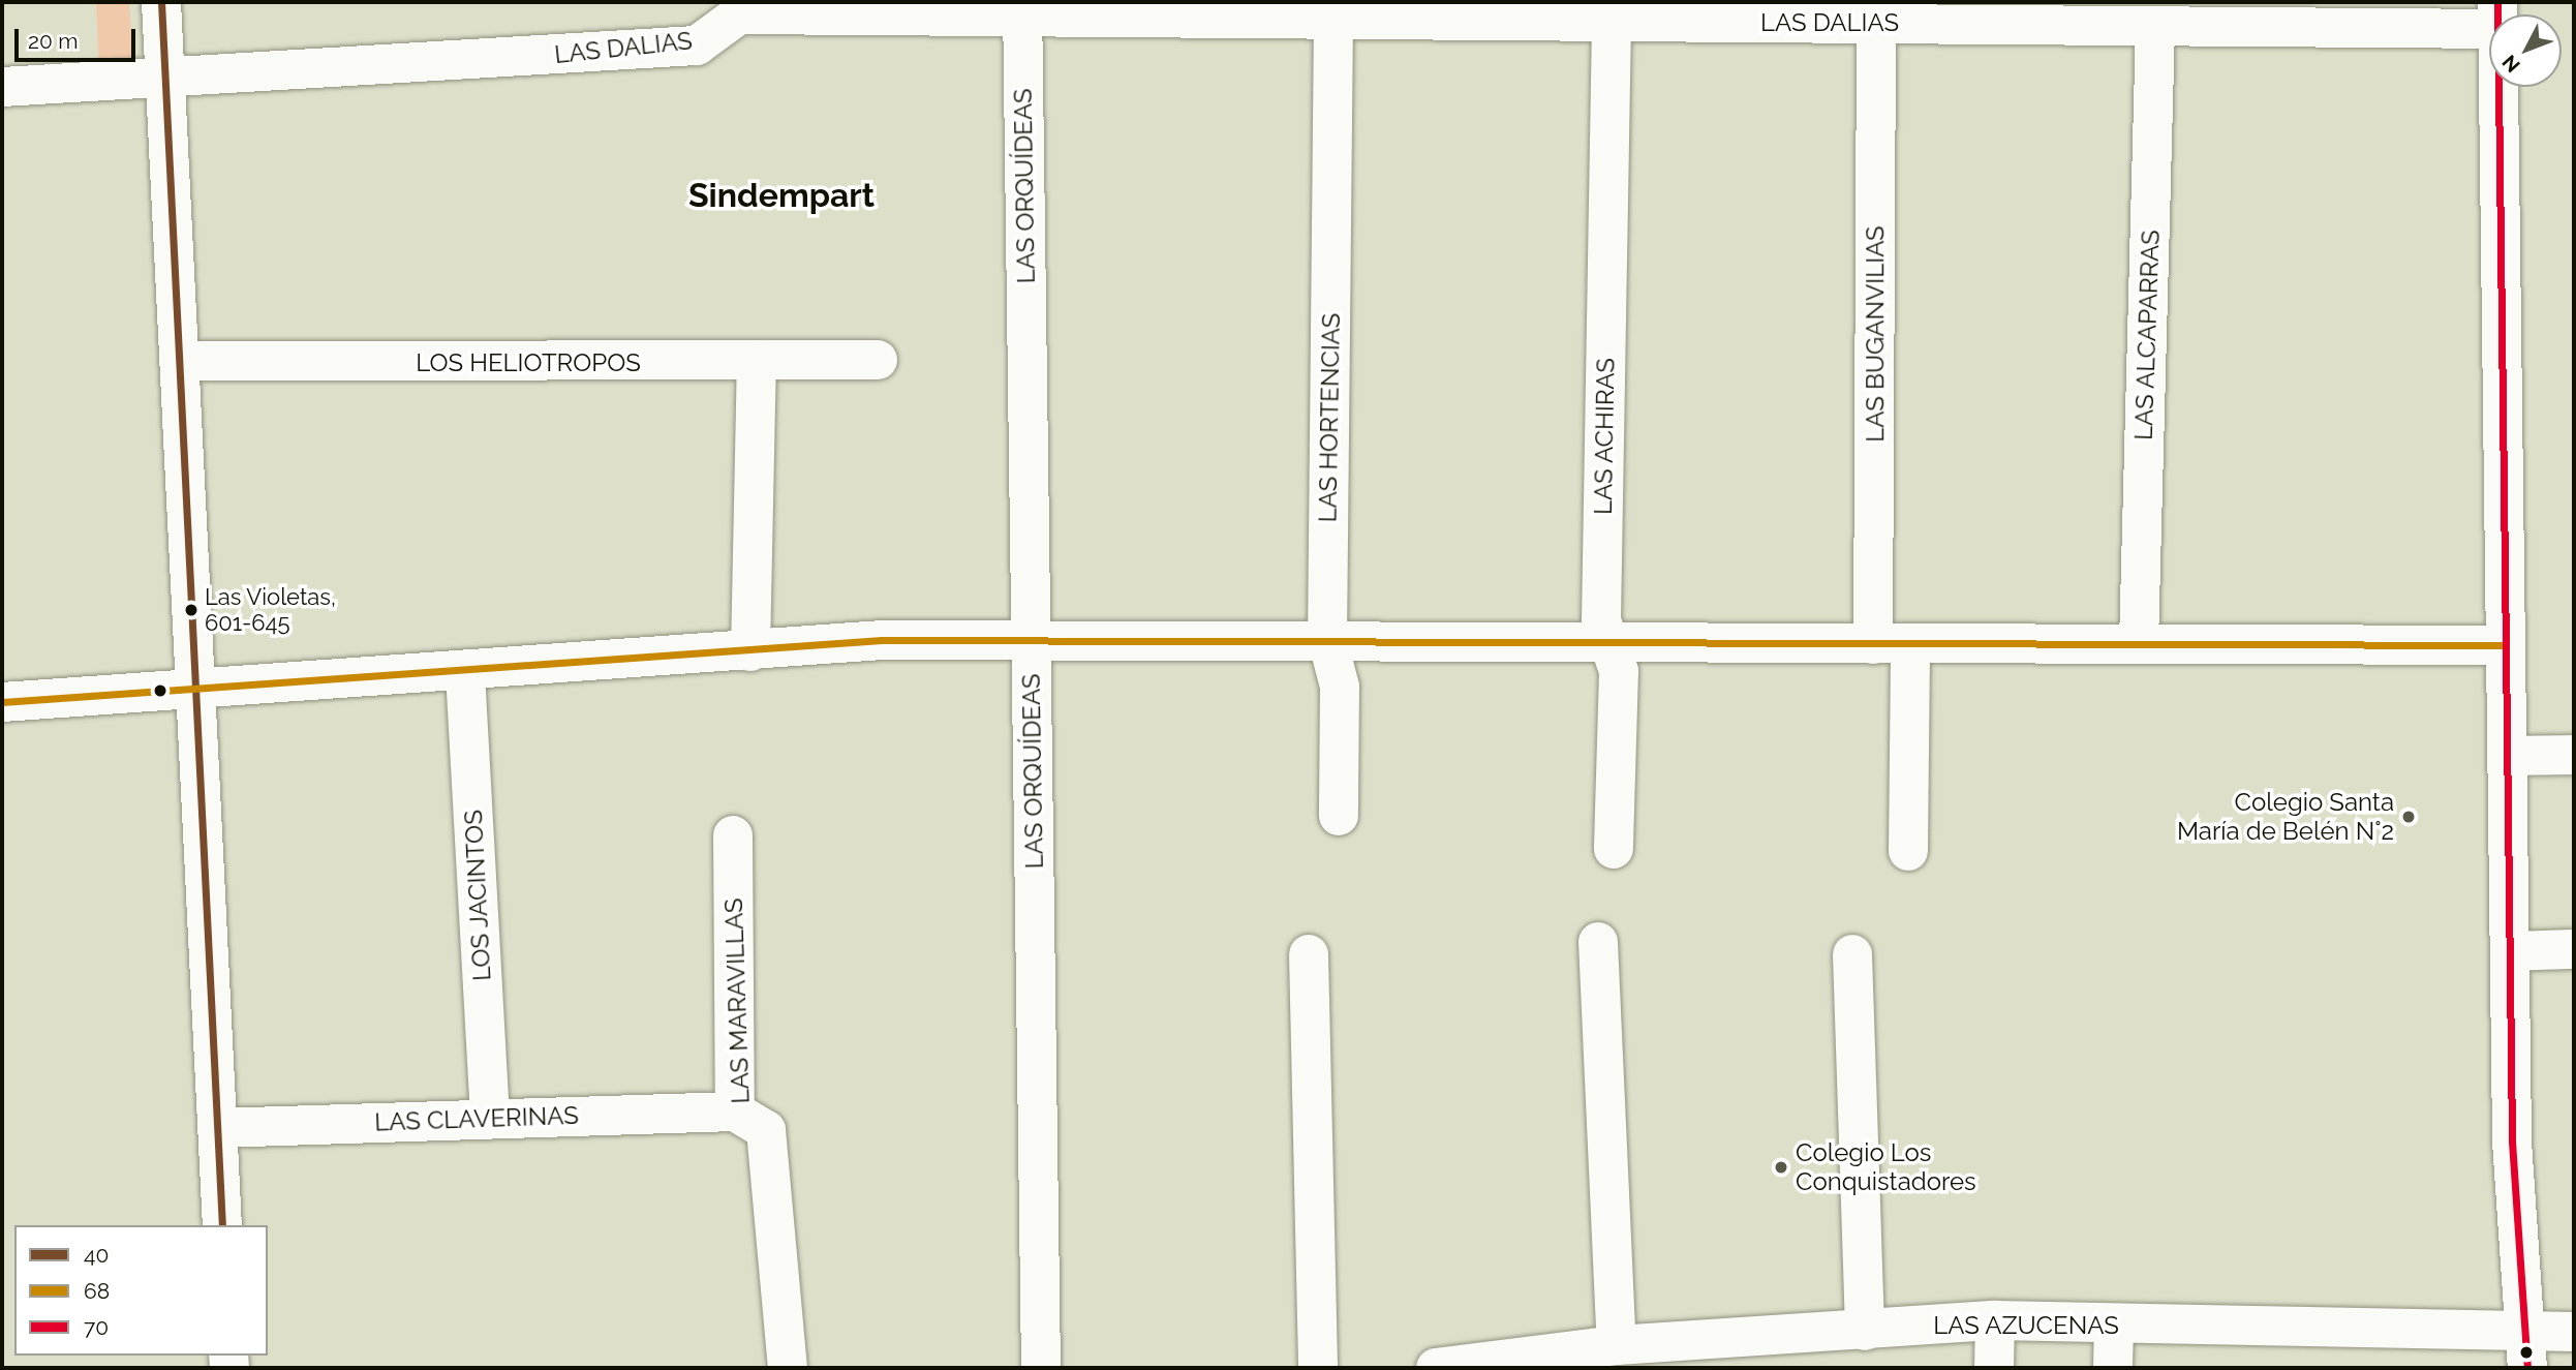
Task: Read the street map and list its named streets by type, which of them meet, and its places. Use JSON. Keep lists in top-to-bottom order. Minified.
{"streets":{"street":["LAS DALIAS","LAS ORQUÍDEAS","LAS BUGANVILIAS","LAS ALCAPARRAS","LOS HELIOTROPOS","LAS HORTENCIAS","LAS ACHIRAS","LOS JACINTOS","LAS MARAVILLAS","LAS CLAVERINAS","LAS AZUCENAS"]},"crossings":[["LAS DALIAS","LAS ORQUÍDEAS"],["LAS DALIAS","LAS BUGANVILIAS"],["LAS DALIAS","LAS ALCAPARRAS"],["LAS DALIAS","LAS HORTENCIAS"],["LAS DALIAS","LAS ACHIRAS"],["LOS JACINTOS","LAS CLAVERINAS"],["LAS MARAVILLAS","LAS CLAVERINAS"]],"districts":["Sindempart"],"places":["Las Violetas, 601-645","Colegio Santa María de Belén N°2","Colegio Los Conquistadores"],"lines":["transit line 40","transit line 70","transit line 68"],"legend":["40","68","70"],"scale_bar":"20 m","north":"bottom left"}
